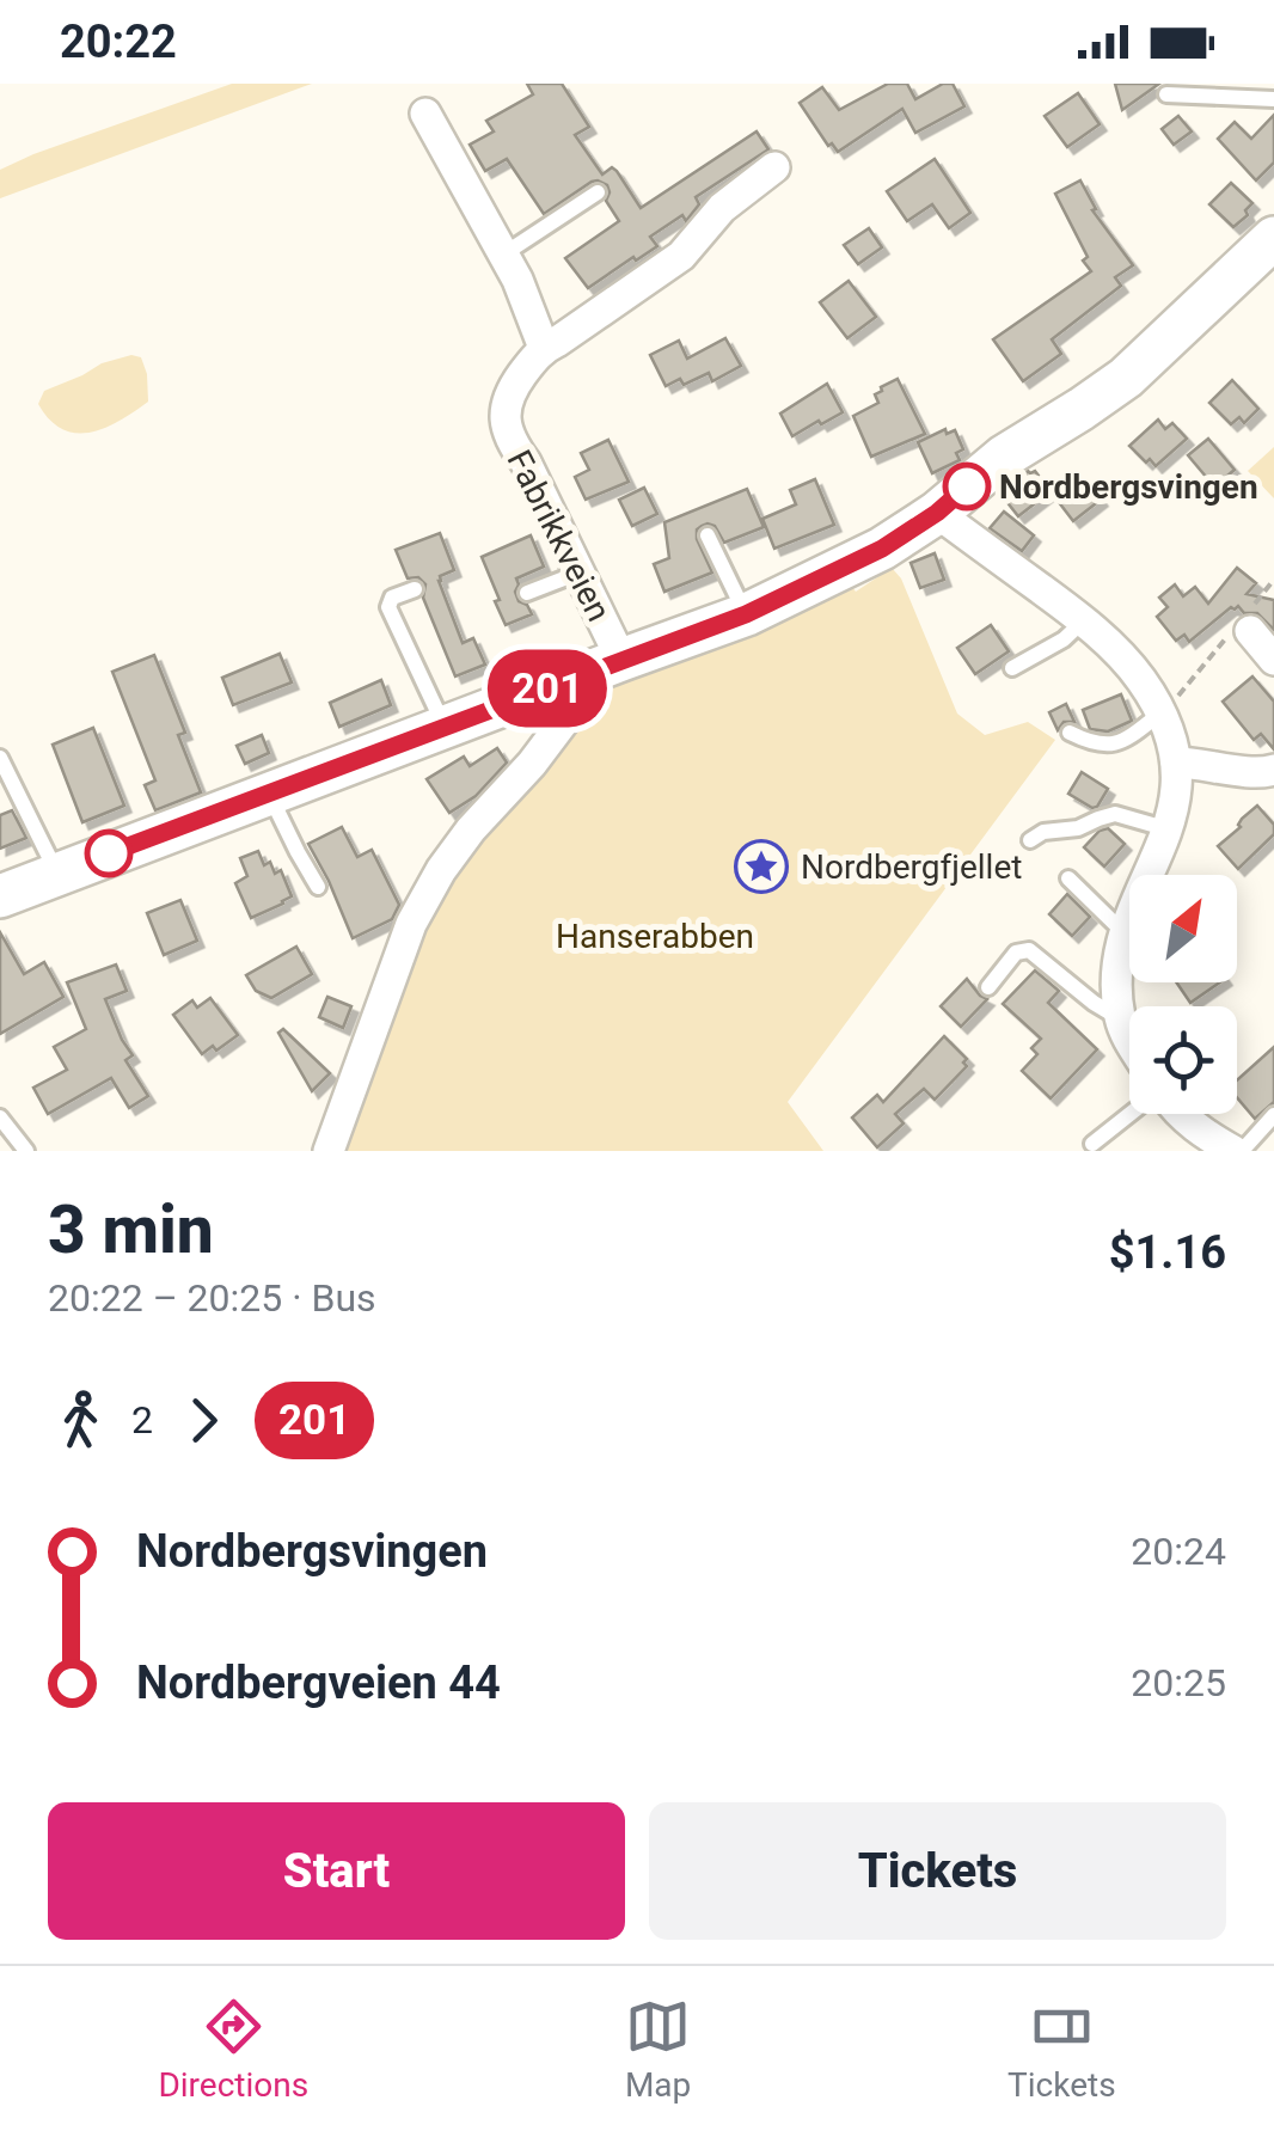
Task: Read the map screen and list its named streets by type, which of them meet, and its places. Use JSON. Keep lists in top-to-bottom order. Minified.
{"streets":{"street":["Fabrikkveien"]},"parks":["Hanserabben"],"places":{"other":["Nordbergsvingen"],"place":["Nordbergfjellet"]},"lines":["bus line 201"],"north":"top right","page":{"status":"20:22","on_map":"201","heading":["3 min","20:22 – 20:25 · Bus","$1.16"],"legs":["2","201"],"list":[{"name":"Nordbergsvingen","value":"20:24"},{"name":"Nordbergveien 44","value":"20:25"}],"buttons":["Start","Tickets"],"tabs":["Directions","Map","Tickets"]}}
